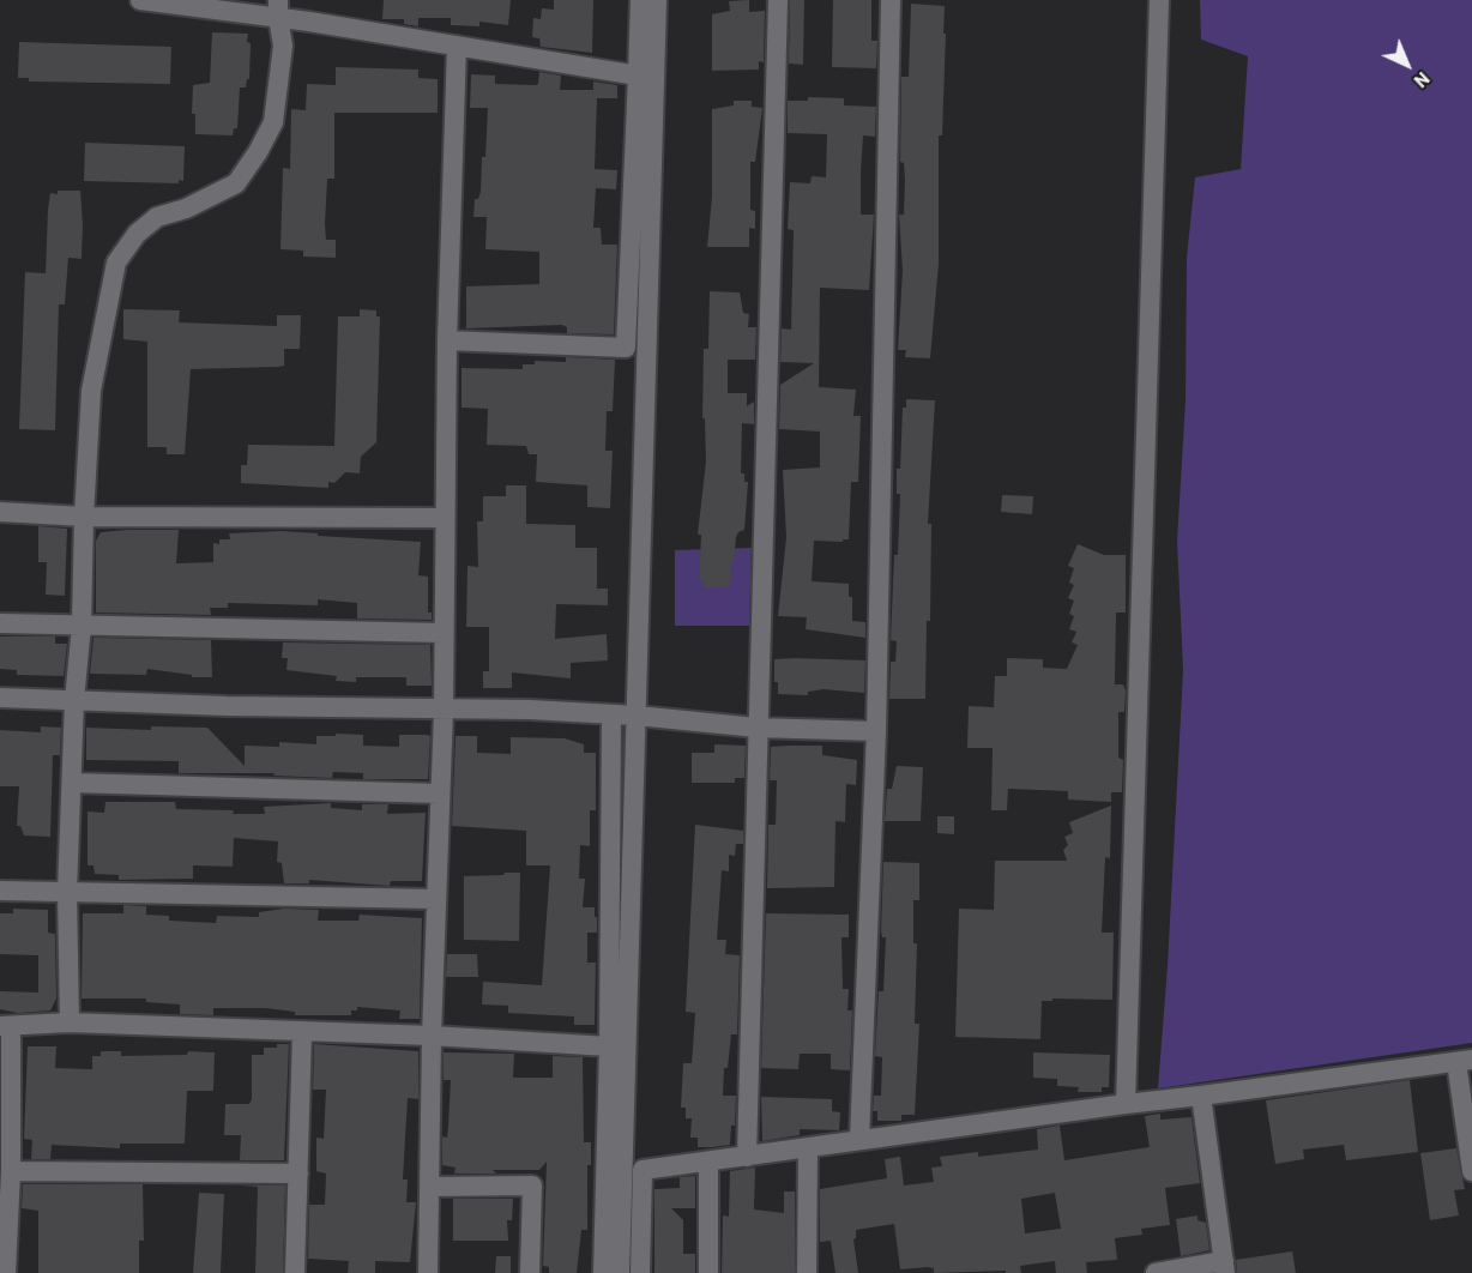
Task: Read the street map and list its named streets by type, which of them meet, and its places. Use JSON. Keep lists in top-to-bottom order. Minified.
{"north":"bottom right"}
